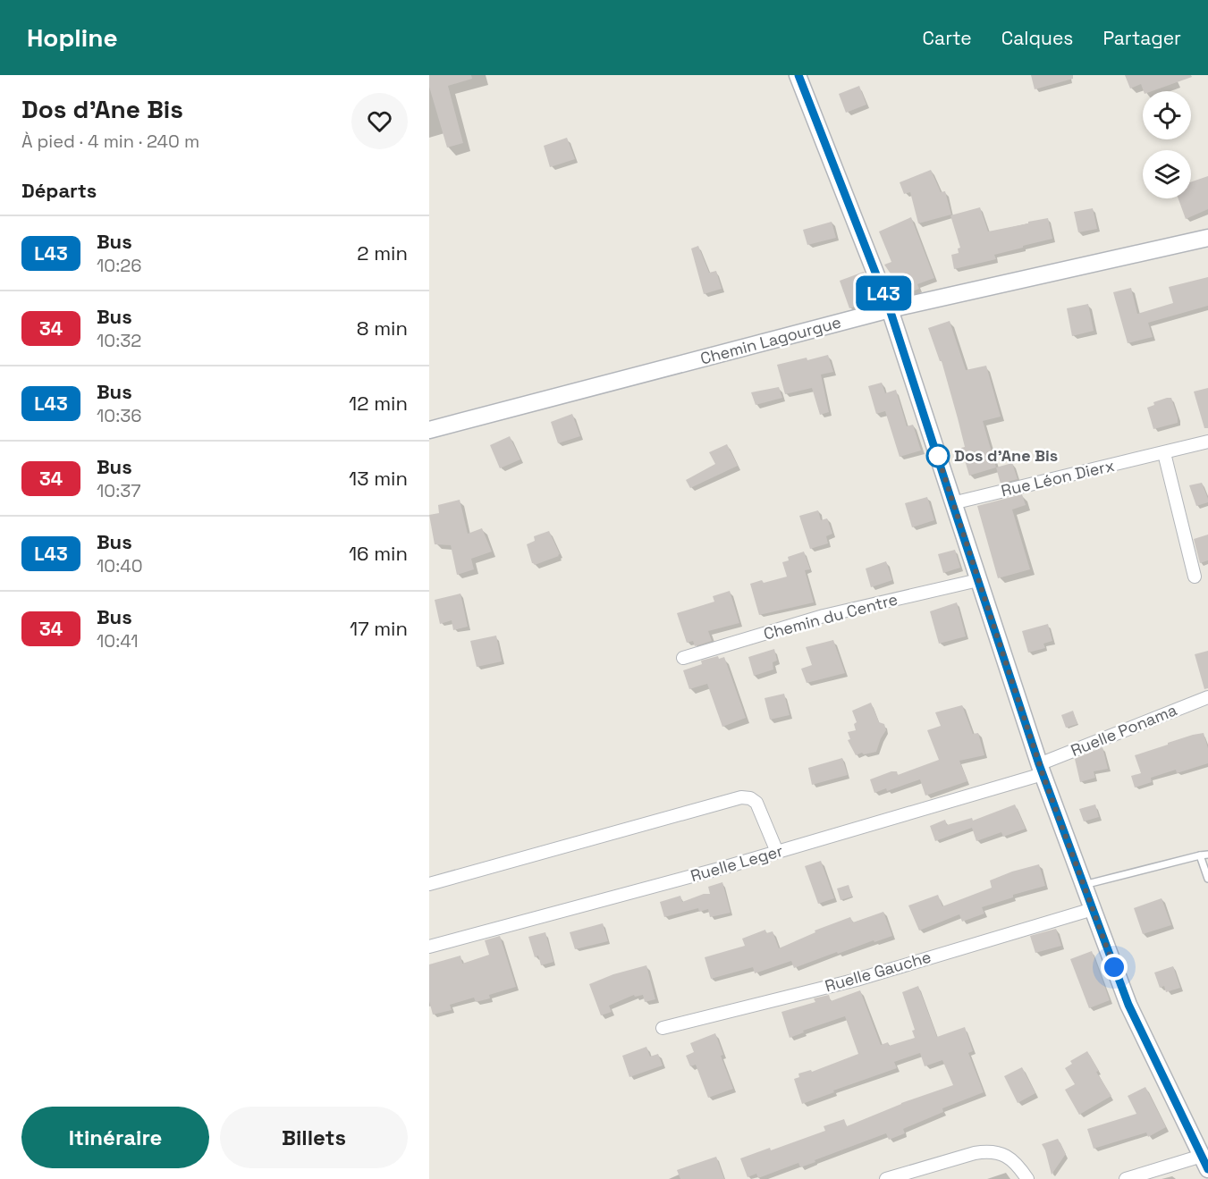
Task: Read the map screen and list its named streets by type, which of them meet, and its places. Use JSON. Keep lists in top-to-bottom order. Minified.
{"streets":{"street":["Chemin Lagourgue","Rue Léon Dierx","Chemin du Centre","Ruelle Ponama","Ruelle Leger","Ruelle Gauche"]},"crossings":[["Ruelle Ponama","Ruelle Leger"]],"places":["Dos d'Ane Bis"],"lines":["bus line L43"],"page":{"header":"Hopline","nav":["Carte","Calques","Partager"],"heading":[["Dos d'Ane Bis","À pied · 4 min · 240 m"],"Départs"],"on_map":"L43","list":[{"mark":"L43","name":"Bus","note":"10:26","value":"2 min"},{"mark":"34","name":"Bus","note":"10:32","value":"8 min"},{"mark":"L43","name":"Bus","note":"10:36","value":"12 min"},{"mark":"34","name":"Bus","note":"10:37","value":"13 min"},{"mark":"L43","name":"Bus","note":"10:40","value":"16 min"},{"mark":"34","name":"Bus","note":"10:41","value":"17 min"}],"buttons":["Itinéraire","Billets"]}}
